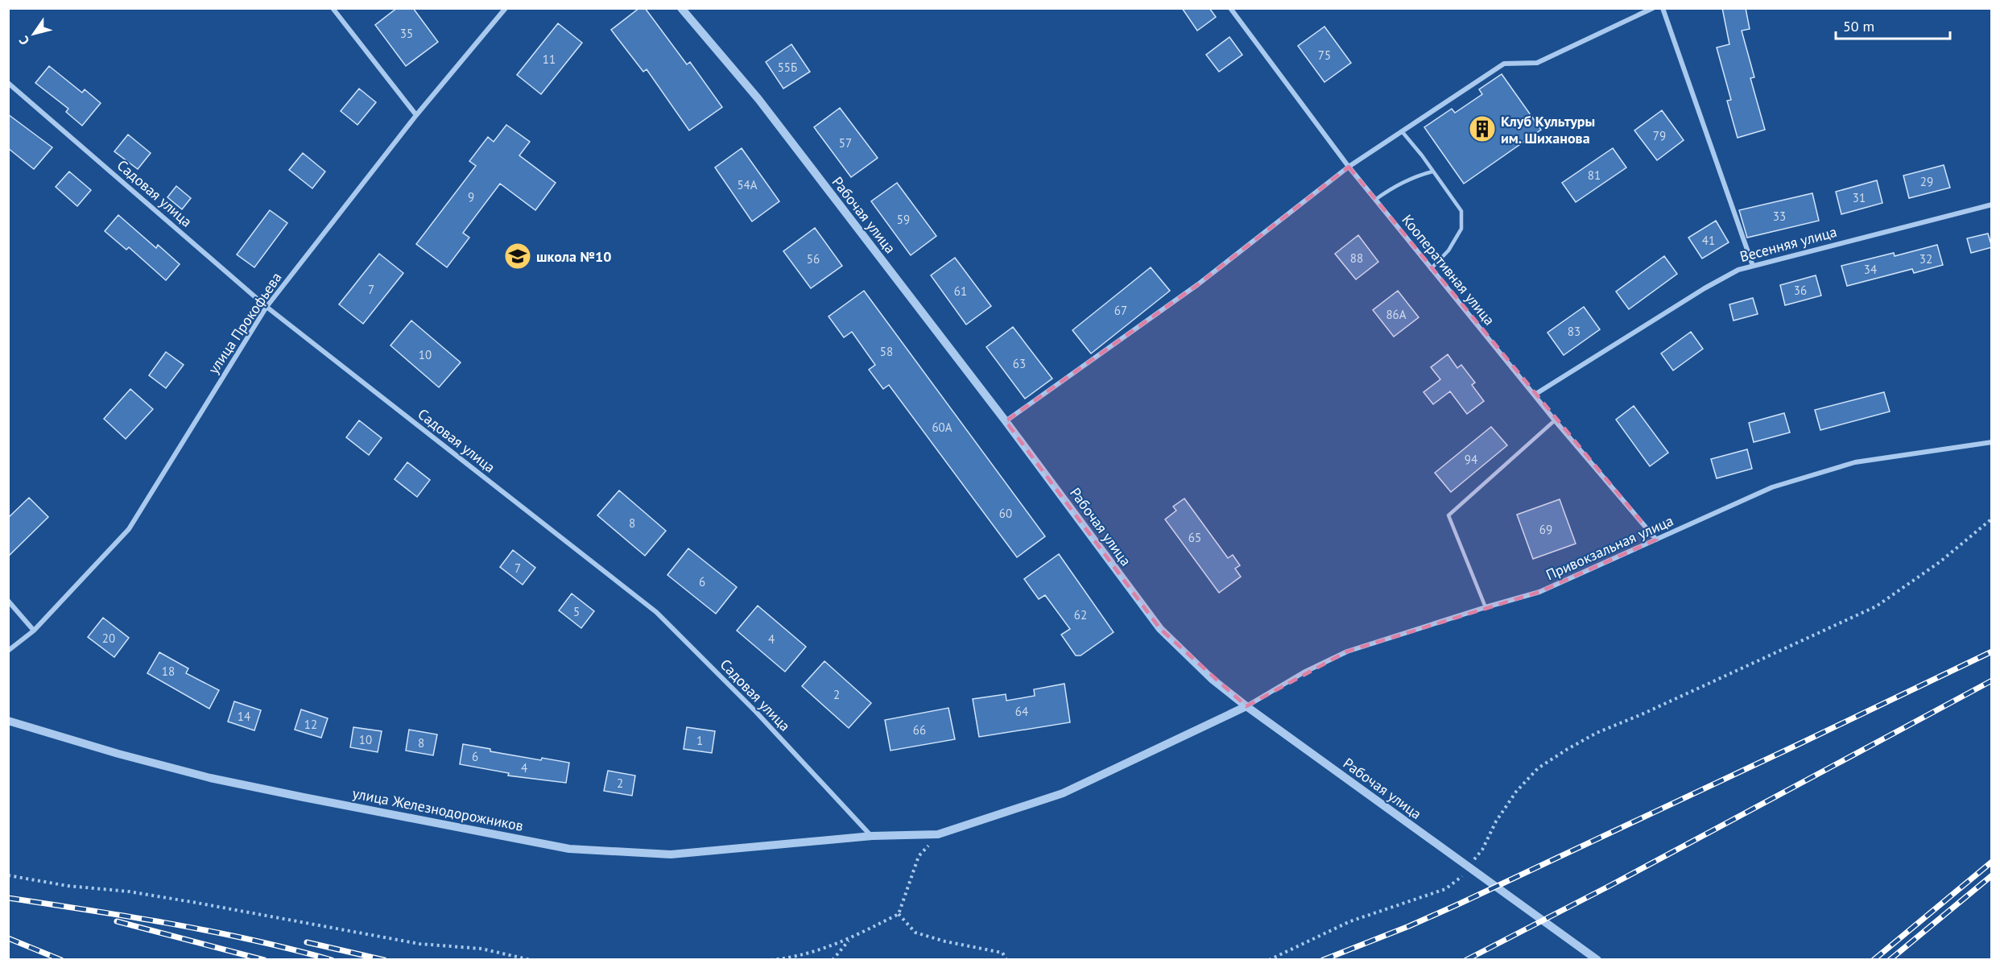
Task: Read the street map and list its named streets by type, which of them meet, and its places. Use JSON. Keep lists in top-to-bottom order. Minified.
{"streets":{"street":["Садовая улица","Рабочая улица","Весенняя улица","Кооперативная улица","улица Прокофьева","Привокзальная улица","улица Железнодорожников"]},"crossings":[["Садовая улица","улица Прокофьева"],["Садовая улица","улица Железнодорожников"],["Рабочая улица","Привокзальная улица"],["Рабочая улица","улица Железнодорожников"],["Весенняя улица","Кооперативная улица"],["Кооперативная улица","Привокзальная улица"],["Привокзальная улица","улица Железнодорожников"]],"places":{"building":["Клуб Культуры им. Шиханова"],"school or university":["школа №10"]},"house_numbers":["35","75","11","55Б","79","57","81","29","54А","9","31","33","59","41","88","56","32","34","7","36","61","67","86А","83","58","10","63","60А","94","60","8","69","65","7","6","5","62","20","4","18","2","64","14","12","66","10","1","8","6","4","2"],"scale_bar":"50 m","north":"bottom left"}
